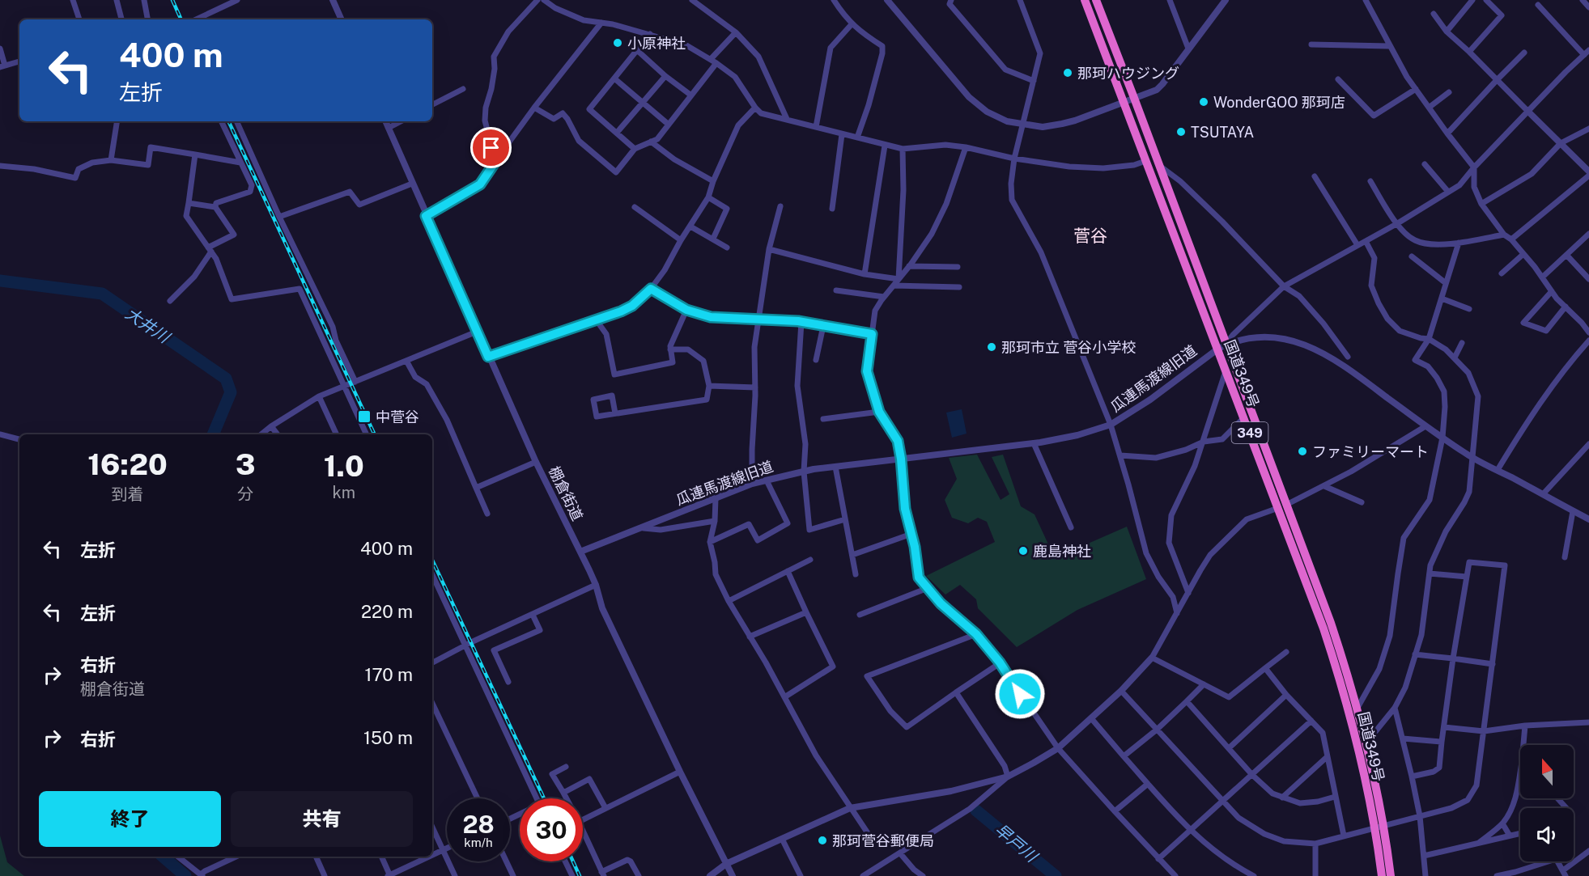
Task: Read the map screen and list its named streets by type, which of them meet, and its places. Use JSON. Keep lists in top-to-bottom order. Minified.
{"streets":{"highway":["国道349号","349"],"street":["瓜連馬渡線旧道","棚倉街道"]},"crossings":[["国道349号","瓜連馬渡線旧道"],["瓜連馬渡線旧道","棚倉街道"]],"districts":["菅谷"],"water":["大井川","早戸川"],"places":{"other":["小原神社","那珂ハウジング","WonderGOO 那珂店","TSUTAYA","那珂市立 菅谷小学校","ファミリーマート","鹿島神社","那珂菅谷郵便局"],"transit":["中菅谷"]},"north":"top","page":{"turn":["400 m","左折"],"eta":["16:20","到着","3","分","1.0","km"],"list":[{"name":"左折","value":"400 m"},{"name":"左折","value":"220 m"},{"name":"右折","note":"棚倉街道","value":"170 m"},{"name":"右折","value":"150 m"}],"buttons":["終了","共有"],"speed":"28 km/h","limit":"30"}}
